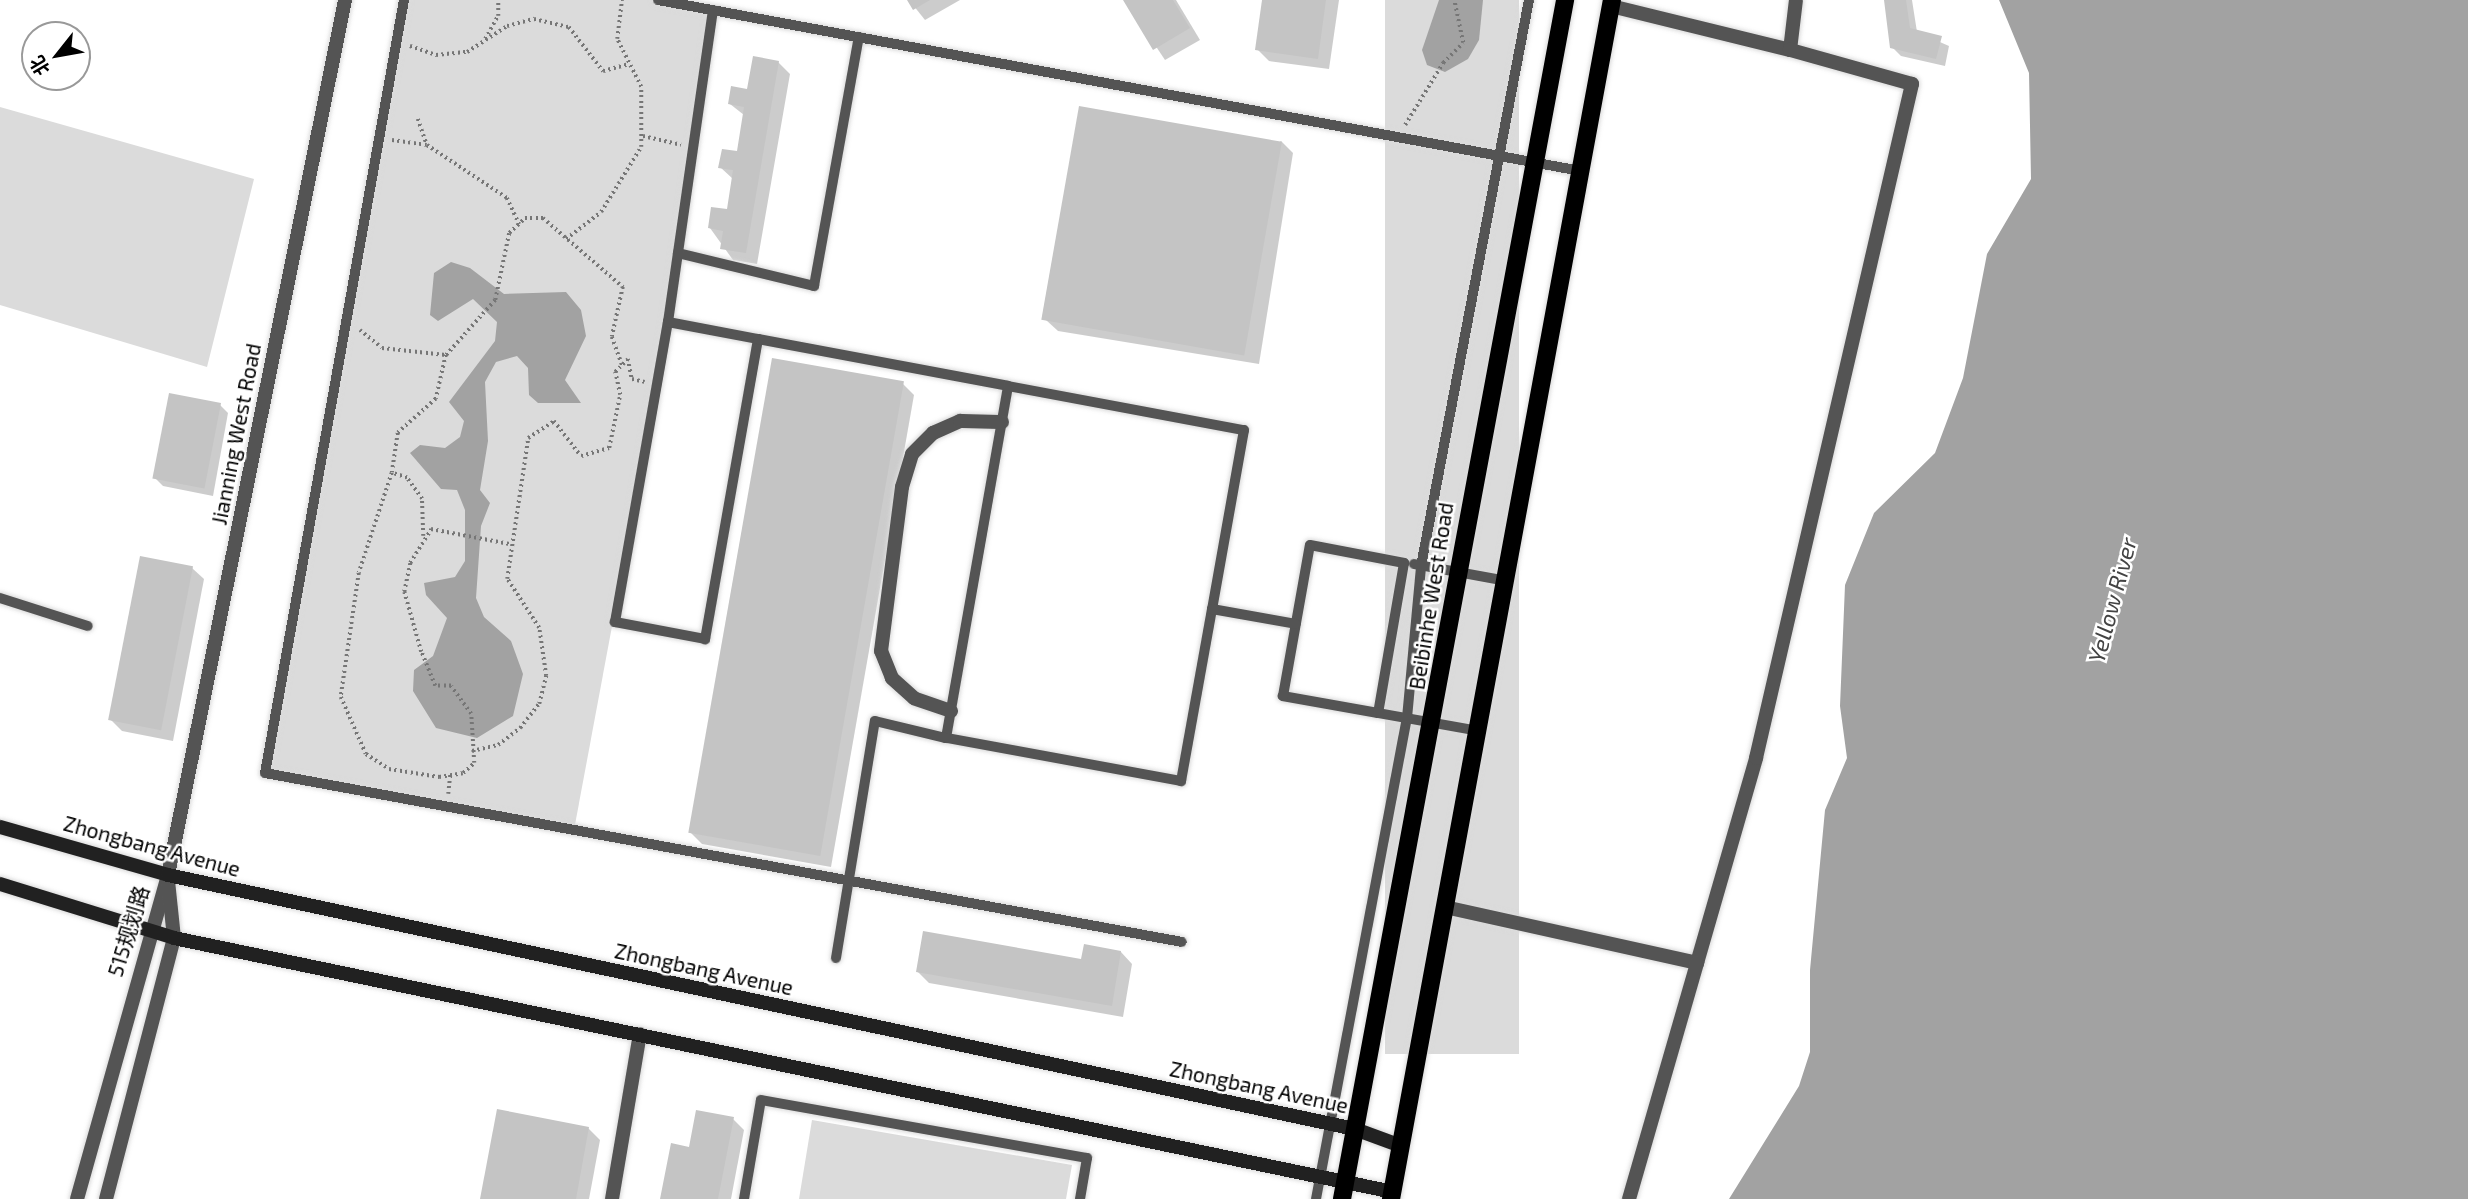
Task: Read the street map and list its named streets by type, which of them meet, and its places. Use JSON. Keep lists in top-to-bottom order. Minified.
{"streets":{"main road":["Beibinhe West Road","Zhongbang Avenue"],"street":["Jianning West Road","515规划路"]},"crossings":[["Jianning West Road","Zhongbang Avenue"],["Jianning West Road","515规划路"],["Beibinhe West Road","Zhongbang Avenue"],["Zhongbang Avenue","515规划路"]],"water":["Yellow River"],"north":"bottom left"}
